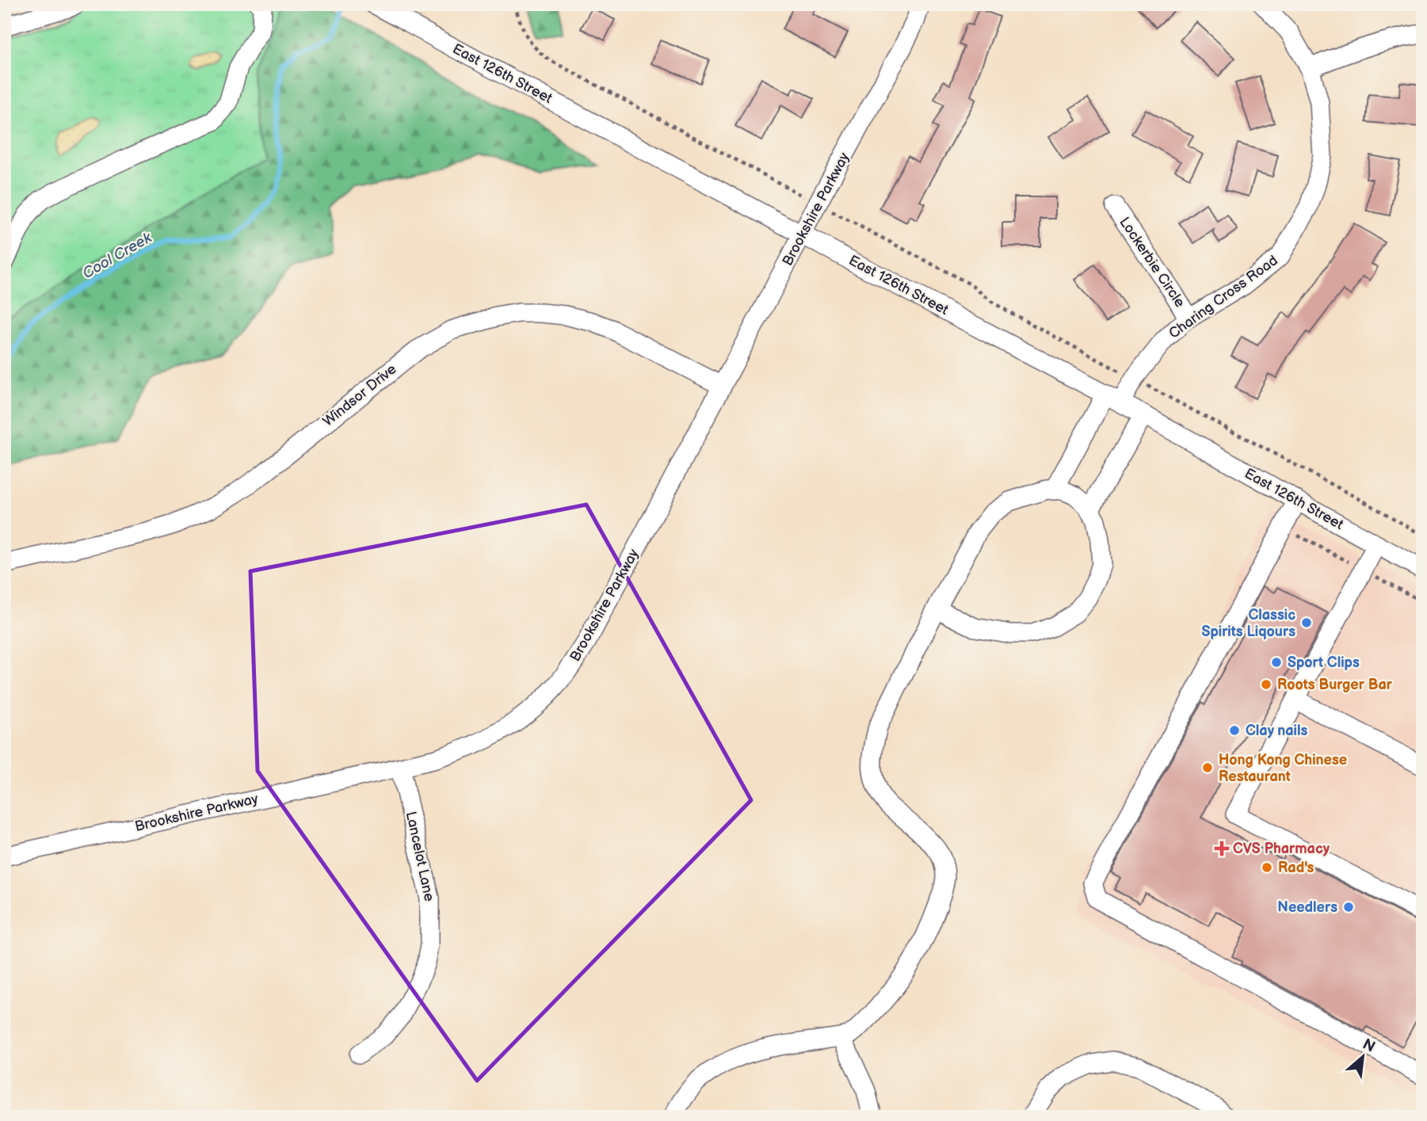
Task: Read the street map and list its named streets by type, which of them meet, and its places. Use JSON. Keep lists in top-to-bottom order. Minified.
{"streets":{"street":["East 126th Street","Brookshire Parkway","Lockerbie Circle","Charing Cross Road","Windsor Drive","Lancelot Lane"]},"crossings":[["East 126th Street","Brookshire Parkway"],["East 126th Street","Charing Cross Road"],["Brookshire Parkway","Windsor Drive"],["Brookshire Parkway","Lancelot Lane"],["Lockerbie Circle","Charing Cross Road"]],"water":["Cool Creek"],"places":{"other":["Classic Spirits Liqours","Sport Clips","Roots Burger Bar","Clay nails","Hong Kong Chinese Restaurant","Rad's","Needlers"],"health":["CVS Pharmacy"]},"north":"top right"}
